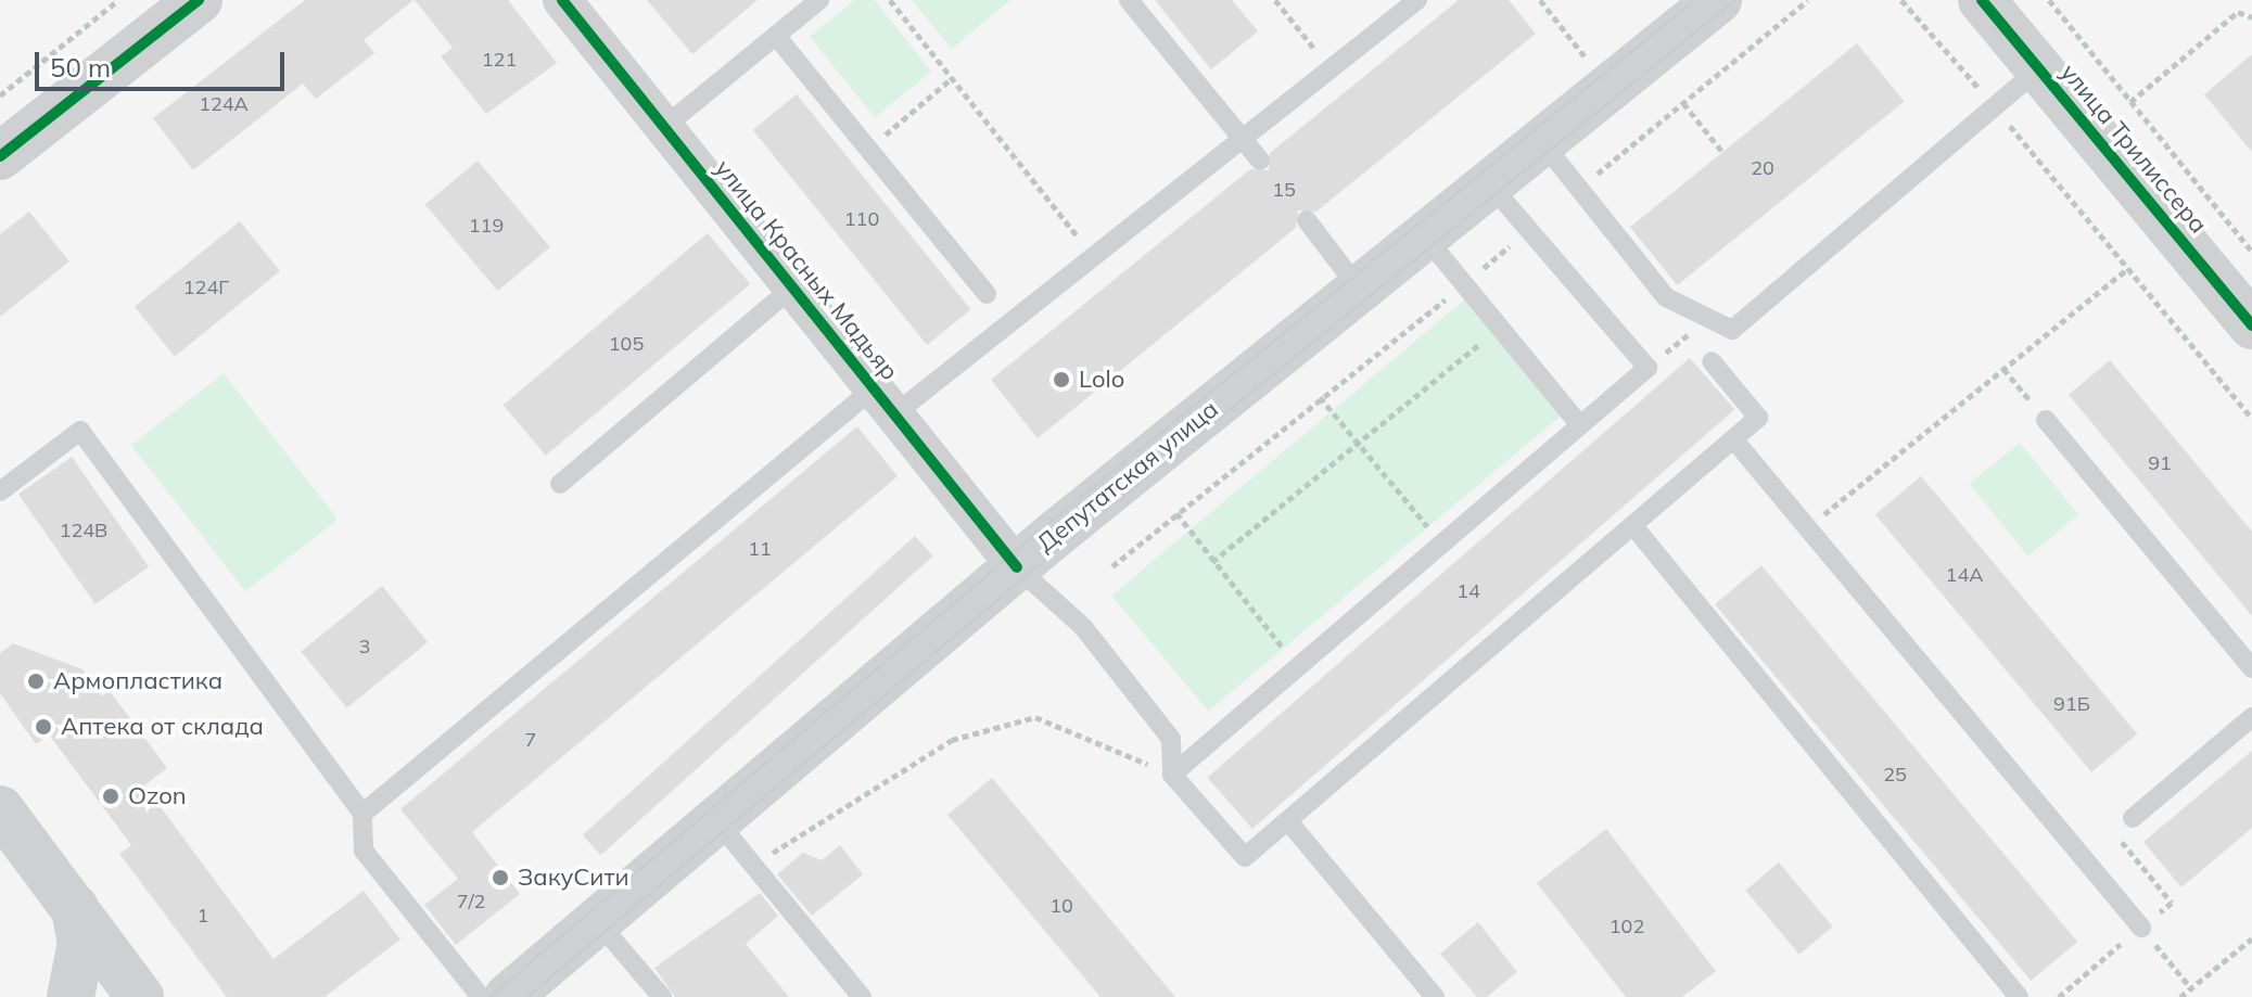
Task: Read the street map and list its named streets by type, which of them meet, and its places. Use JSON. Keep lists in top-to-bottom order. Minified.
{"streets":{"main road":["Депутатская улица"],"street":["улица Трилиссера","улица Красных Мадьяр"]},"crossings":[["улица Красных Мадьяр","Депутатская улица"]],"places":["Lolo","Армопластика","Аптека от склада","Ozon","ЗакуСити"],"house_numbers":["121","124А","20","15","110","119","124Г","105","91","124В","11","14А","14","3","91Б","7","25","7/2","10","1","102"],"scale_bar":"50 m"}
